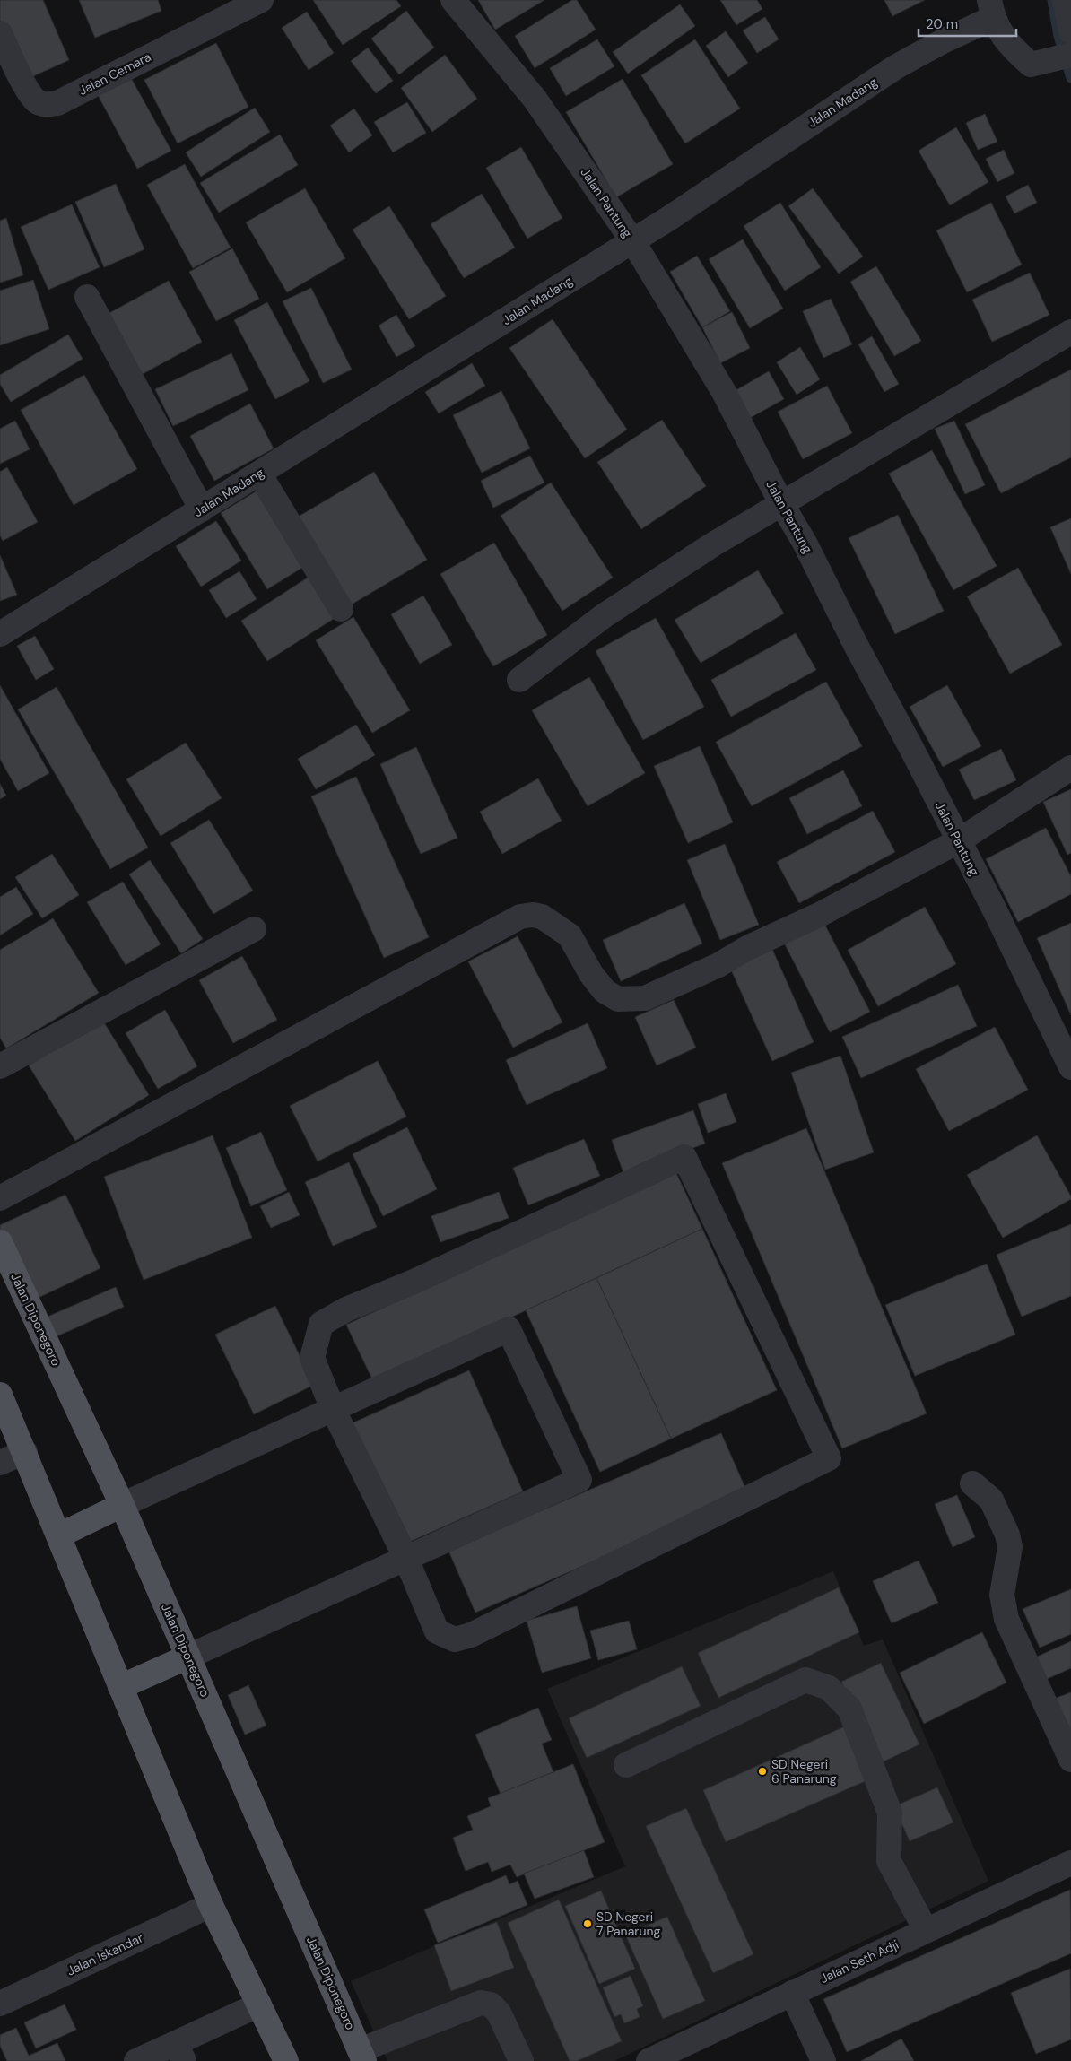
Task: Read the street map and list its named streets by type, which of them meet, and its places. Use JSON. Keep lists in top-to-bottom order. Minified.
{"streets":{"main road":["Jalan Diponegoro"],"street":["Jalan Cemara","Jalan Madang","Jalan Pantung","Jalan Iskandar","Jalan Seth Adji"]},"crossings":[["Jalan Madang","Jalan Pantung"]],"places":["SD Negeri 6 Panarung","SD Negeri 7 Panarung"],"scale_bar":"20 m"}
